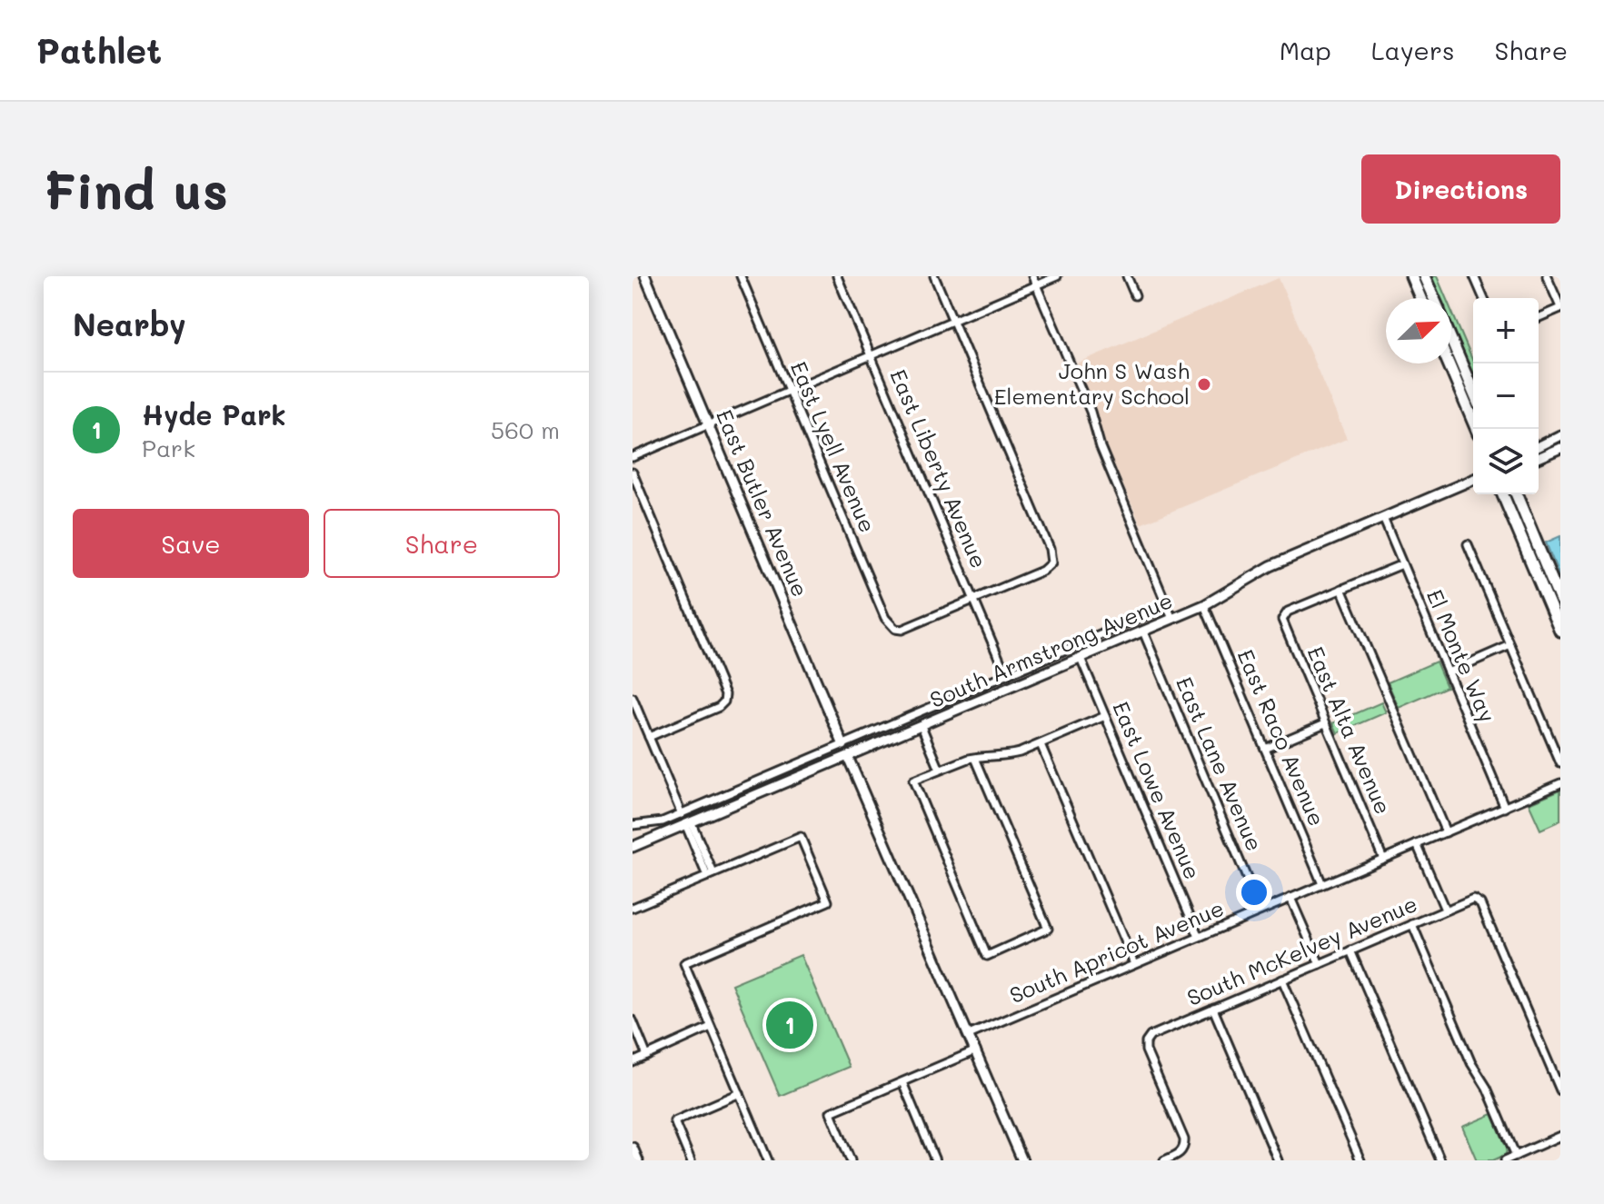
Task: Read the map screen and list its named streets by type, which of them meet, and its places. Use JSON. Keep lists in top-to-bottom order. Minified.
{"streets":{"street":["East Lyell Avenue","East Liberty Avenue","East Butler Avenue","South Armstrong Avenue","El Monte Way","East Alta Avenue","East Raco Avenue","East Lane Avenue","East Lowe Avenue","South McKelvey Avenue","South Apricot Avenue"]},"crossings":[["East Lyell Avenue","East Liberty Avenue"],["East Liberty Avenue","South Armstrong Avenue"],["East Butler Avenue","South Armstrong Avenue"],["South Armstrong Avenue","El Monte Way"],["South Armstrong Avenue","East Raco Avenue"],["South Armstrong Avenue","East Lane Avenue"],["South Armstrong Avenue","East Lowe Avenue"],["El Monte Way","South Apricot Avenue"],["East Alta Avenue","South Apricot Avenue"],["East Raco Avenue","South Apricot Avenue"],["East Lane Avenue","South Apricot Avenue"],["East Lowe Avenue","South Apricot Avenue"]],"places":["John S Wash Elementary School"],"north":"top right","page":{"header":"Pathlet","nav":["Map","Layers","Share"],"buttons":["Directions",["Save","Share"]],"title":"Find us","heading":"Nearby","map_buttons":["+","−"],"list":[{"mark":"1","name":"Hyde Park","note":"Park","value":"560 m"}],"pins":"1"}}
